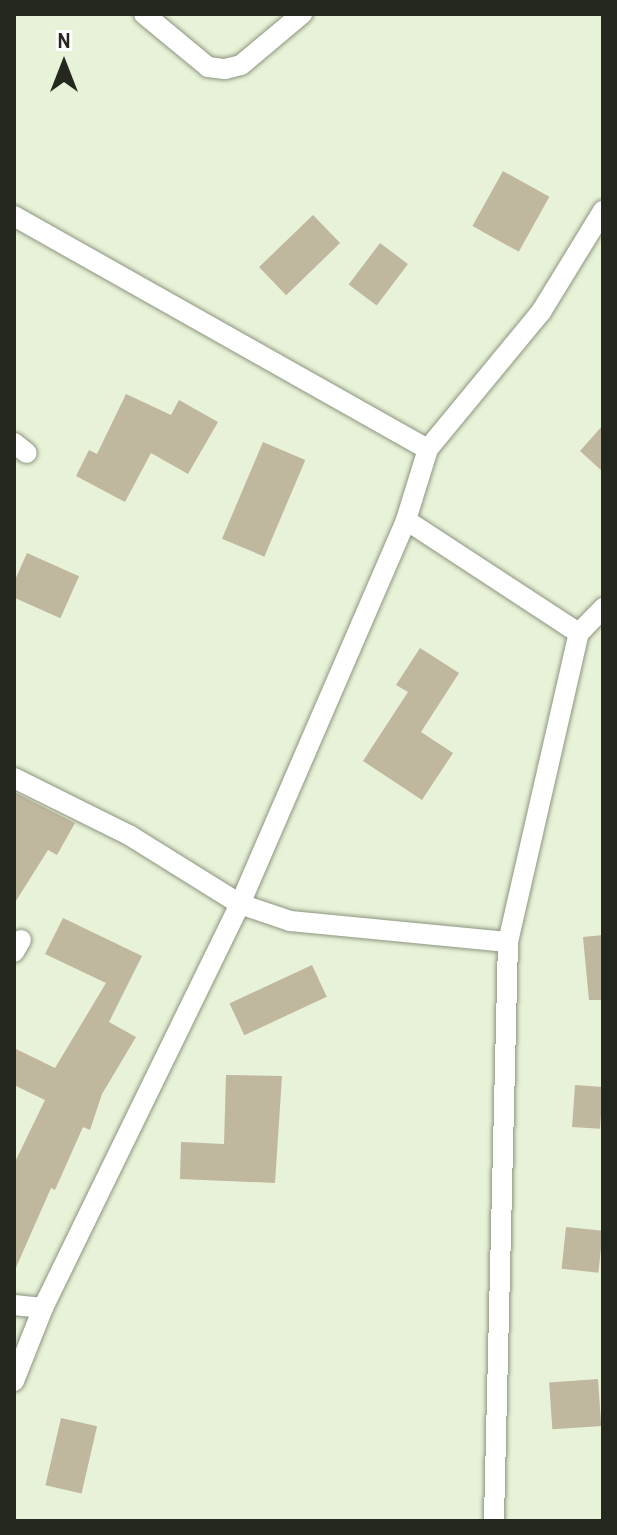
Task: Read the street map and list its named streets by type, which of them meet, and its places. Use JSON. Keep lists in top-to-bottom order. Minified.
{"north":"top"}
